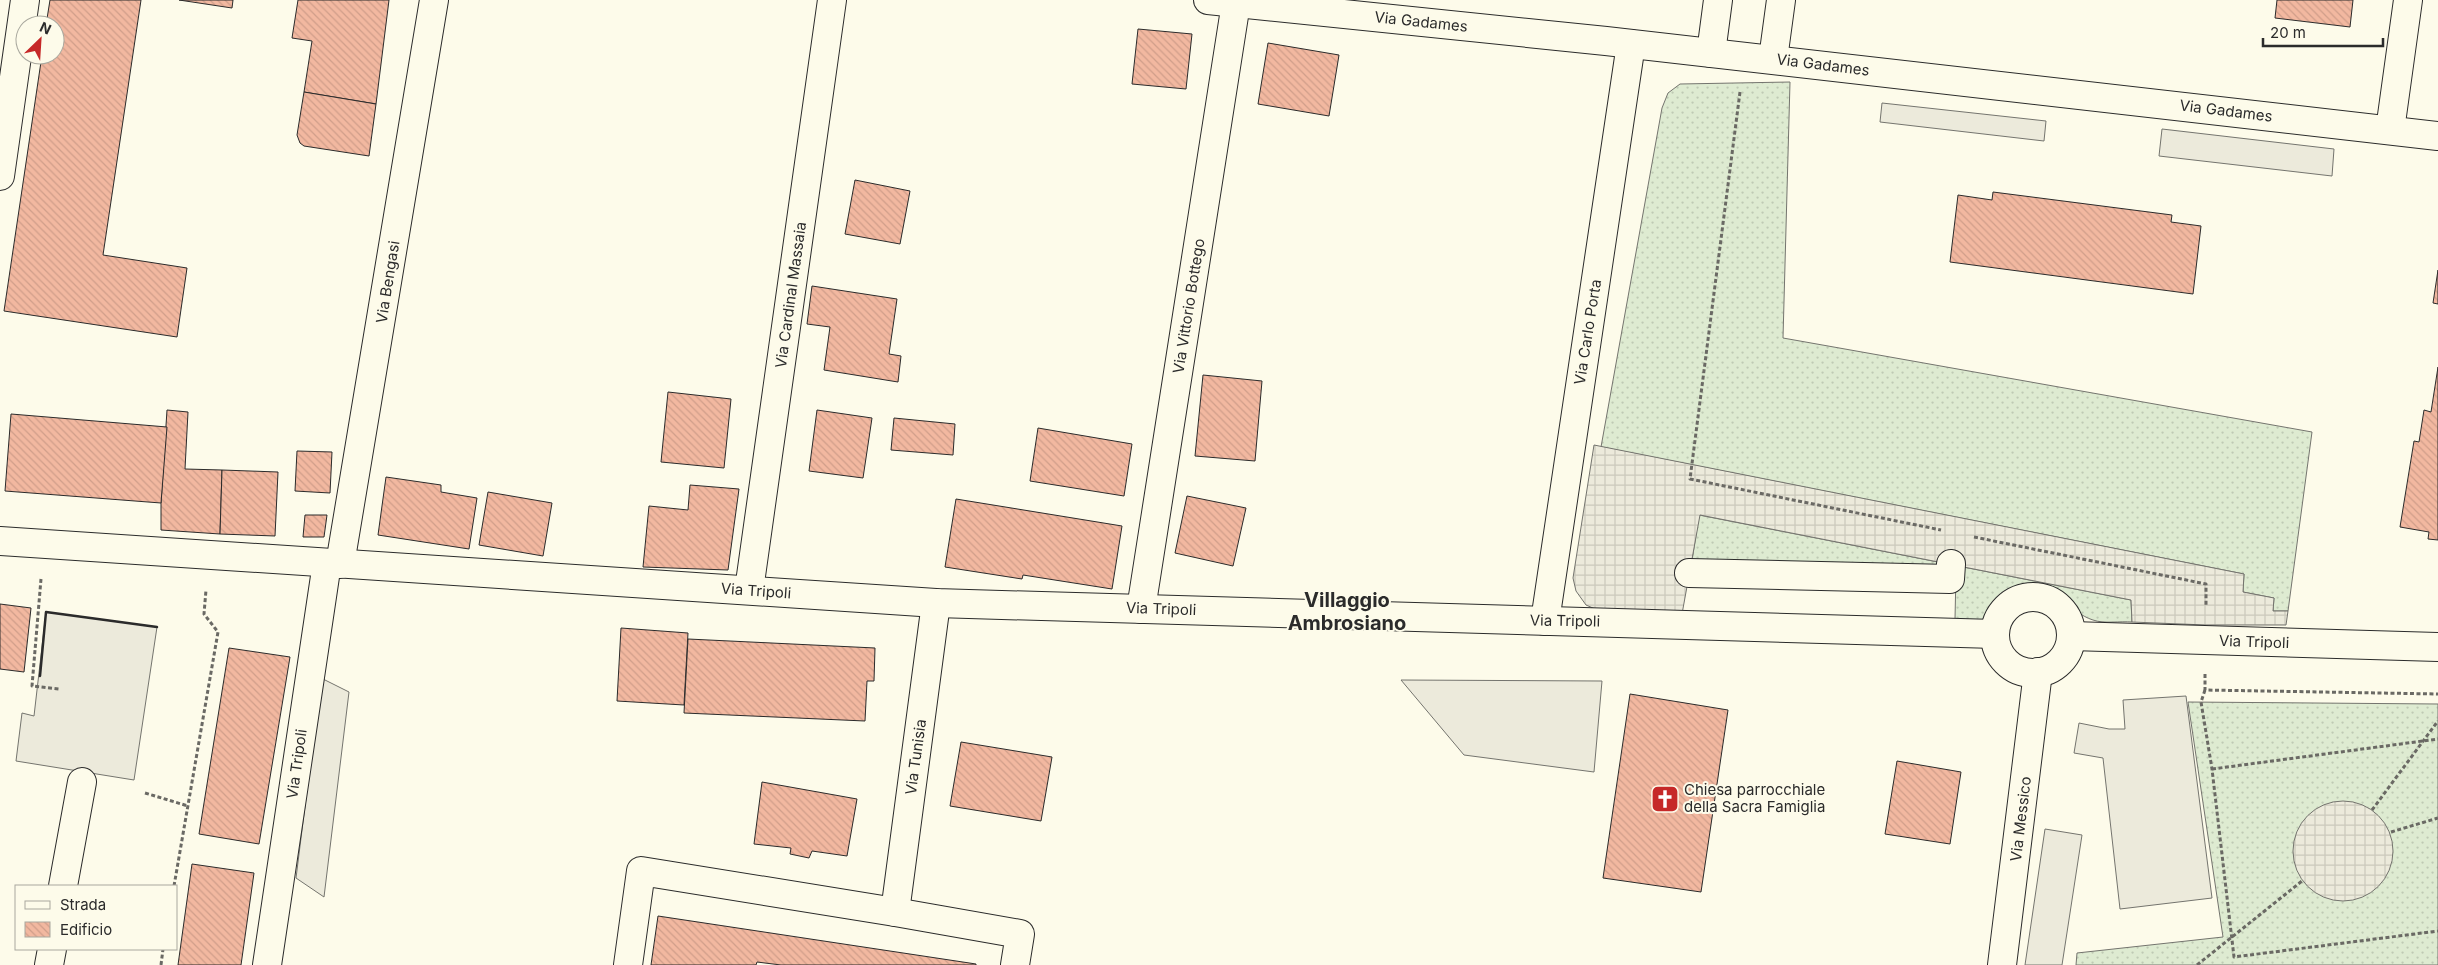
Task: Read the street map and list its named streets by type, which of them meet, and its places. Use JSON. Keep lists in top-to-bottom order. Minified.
{"streets":{"street":["Via Gadames","Via Bengasi","Via Cardinal Massaia","Via Vittorio Bottego","Via Carlo Porta","Via Tripoli","Via Tunisia","Via Messico"]},"crossings":[["Via Gadames","Via Vittorio Bottego"],["Via Gadames","Via Carlo Porta"],["Via Bengasi","Via Tripoli"],["Via Cardinal Massaia","Via Tripoli"],["Via Vittorio Bottego","Via Tripoli"],["Via Carlo Porta","Via Tripoli"],["Via Tripoli","Via Tunisia"],["Via Tripoli","Via Messico"]],"districts":["Villaggio Ambrosiano"],"places":{"church":["Chiesa parrocchiale della Sacra Famiglia"]},"legend":["Strada","Edificio"],"scale_bar":"20 m","north":"top right"}
